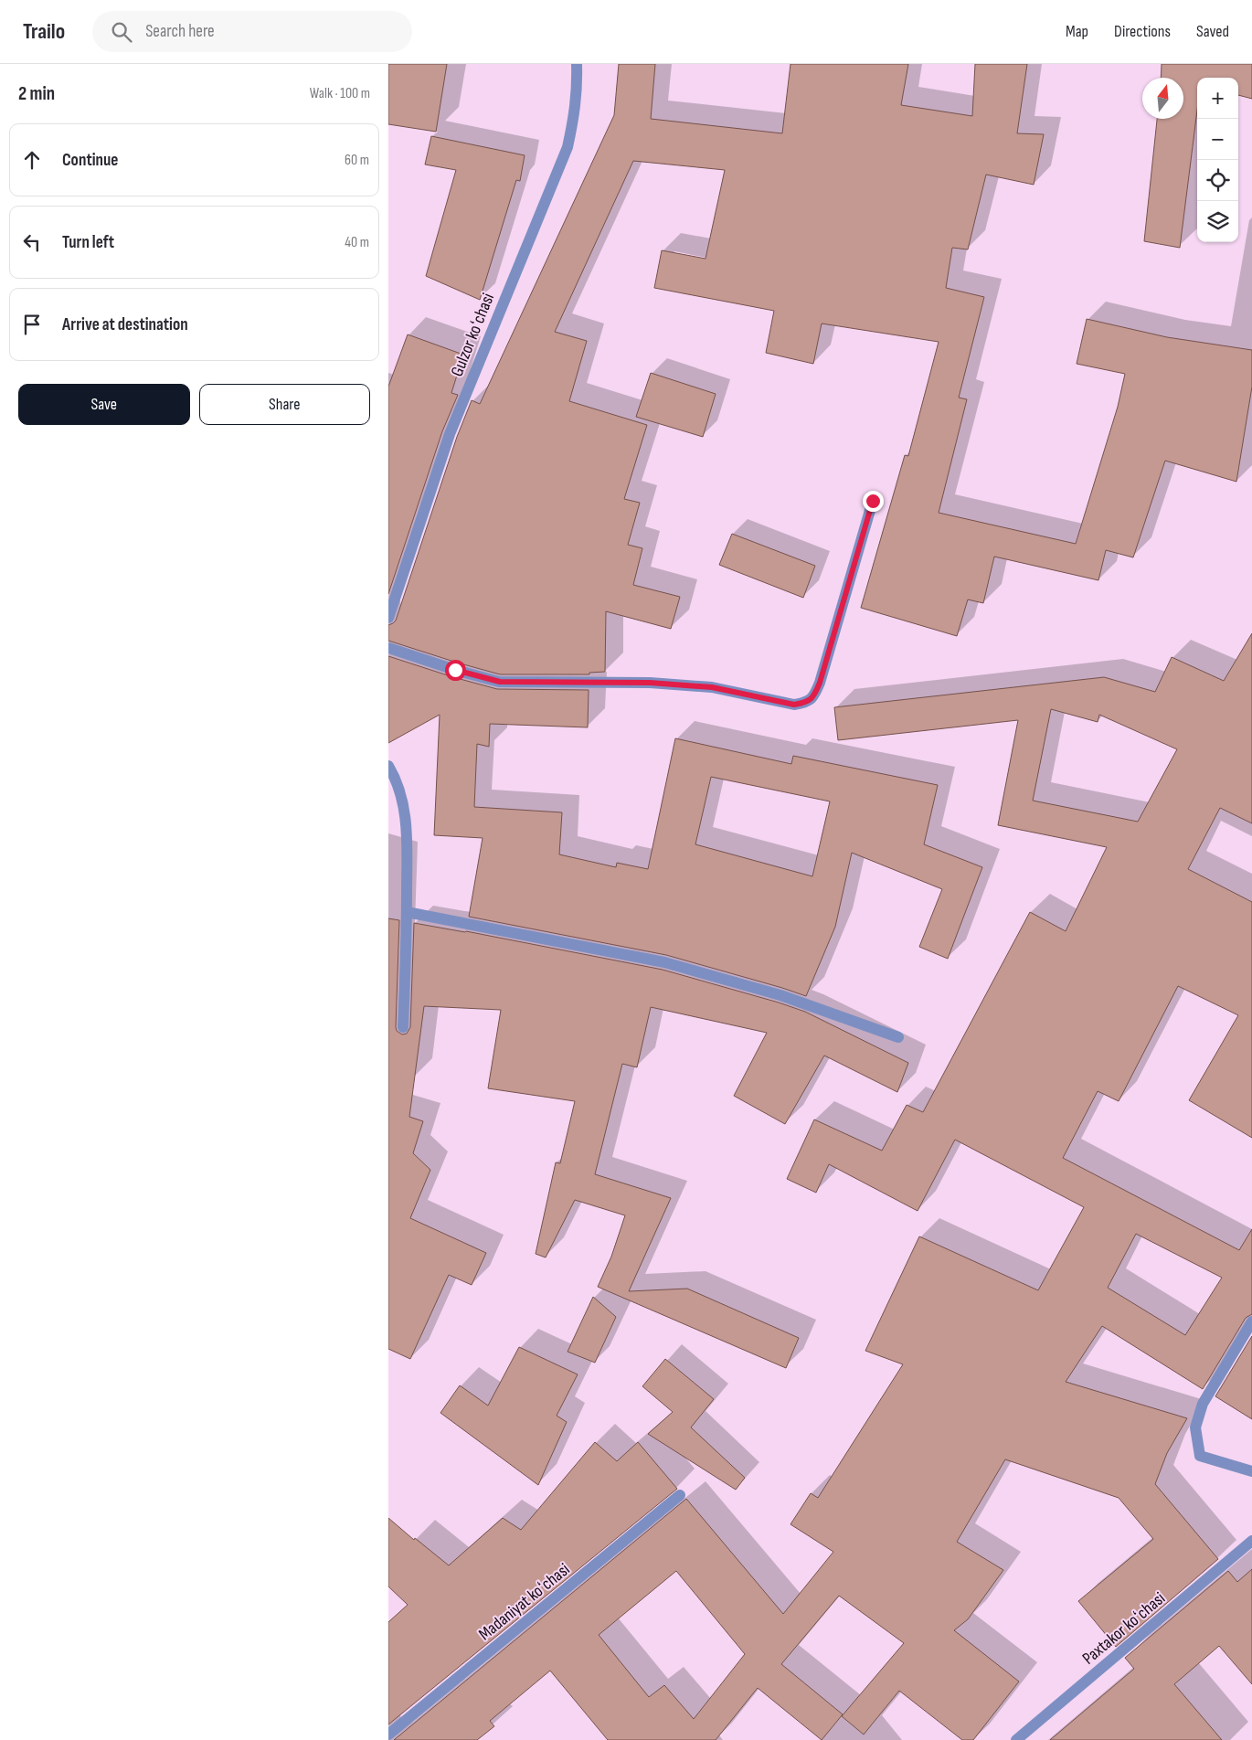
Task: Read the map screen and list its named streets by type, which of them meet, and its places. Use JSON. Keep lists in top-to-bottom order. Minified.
{"streets":{"street":["Gulzor koʻchasi","Madaniyat koʻchasi","Paxtakor koʻchasi"]},"north":"top","page":{"header":"Trailo","search":"Search here","nav":["Map","Directions","Saved"],"heading":["2 min","Walk · 100 m"],"map_buttons":["+","−"],"list":[["Continue","60 m"],["Turn left","40 m"],"Arrive at destination"],"buttons":["Save","Share"]}}
